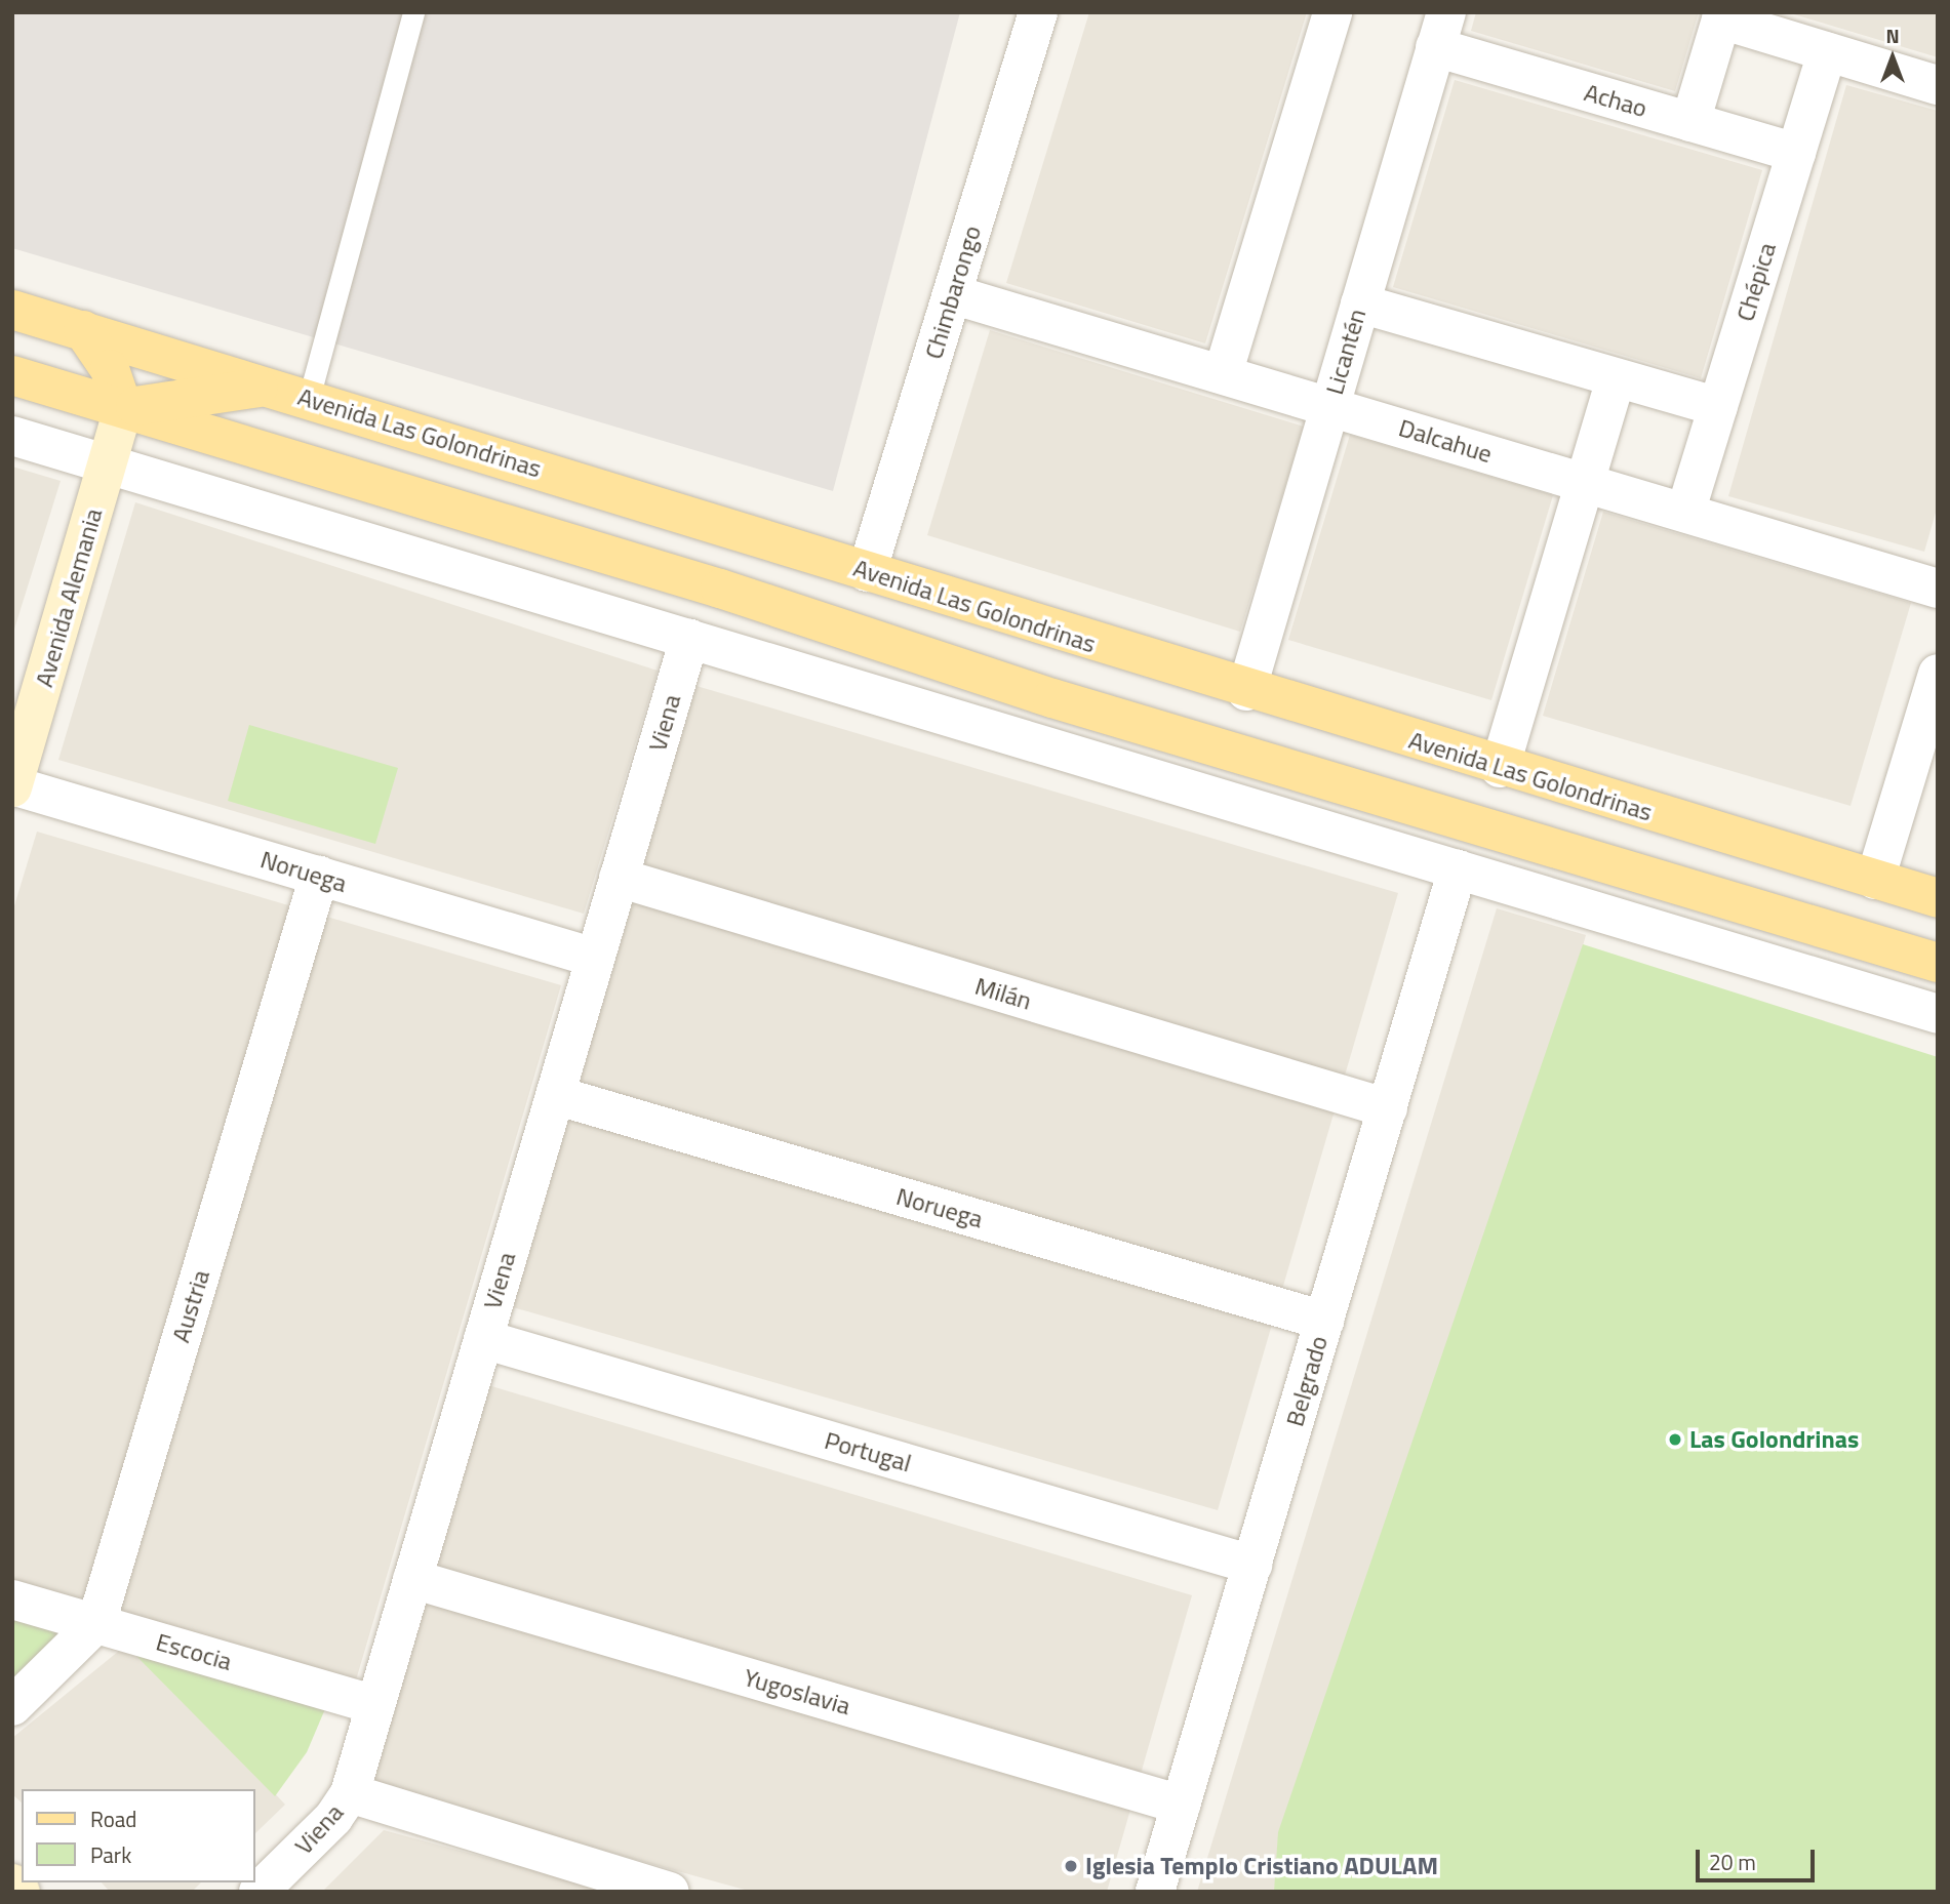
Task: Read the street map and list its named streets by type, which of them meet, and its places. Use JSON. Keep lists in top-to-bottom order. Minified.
{"streets":{"main road":["Avenida Las Golondrinas"],"street":["Achao","Chépica","Chimbarongo","Licantén","Dalcahue","Avenida Alemania","Viena","Noruega","Milán","Austria","Belgrado","Portugal","Escocia","Yugoslavia"]},"crossings":[["Achao","Chépica"],["Achao","Licantén"],["Chépica","Dalcahue"],["Chimbarongo","Avenida Las Golondrinas"],["Chimbarongo","Dalcahue"],["Licantén","Avenida Las Golondrinas"],["Licantén","Dalcahue"],["Avenida Alemania","Noruega"],["Viena","Noruega"],["Viena","Milán"],["Viena","Portugal"],["Viena","Escocia"],["Viena","Yugoslavia"],["Noruega","Austria"],["Noruega","Belgrado"],["Milán","Belgrado"],["Austria","Escocia"],["Belgrado","Portugal"],["Belgrado","Yugoslavia"]],"places":["Las Golondrinas","Iglesia Templo Cristiano ADULAM"],"legend":["Road","Park"],"scale_bar":"20 m","north":"top"}
